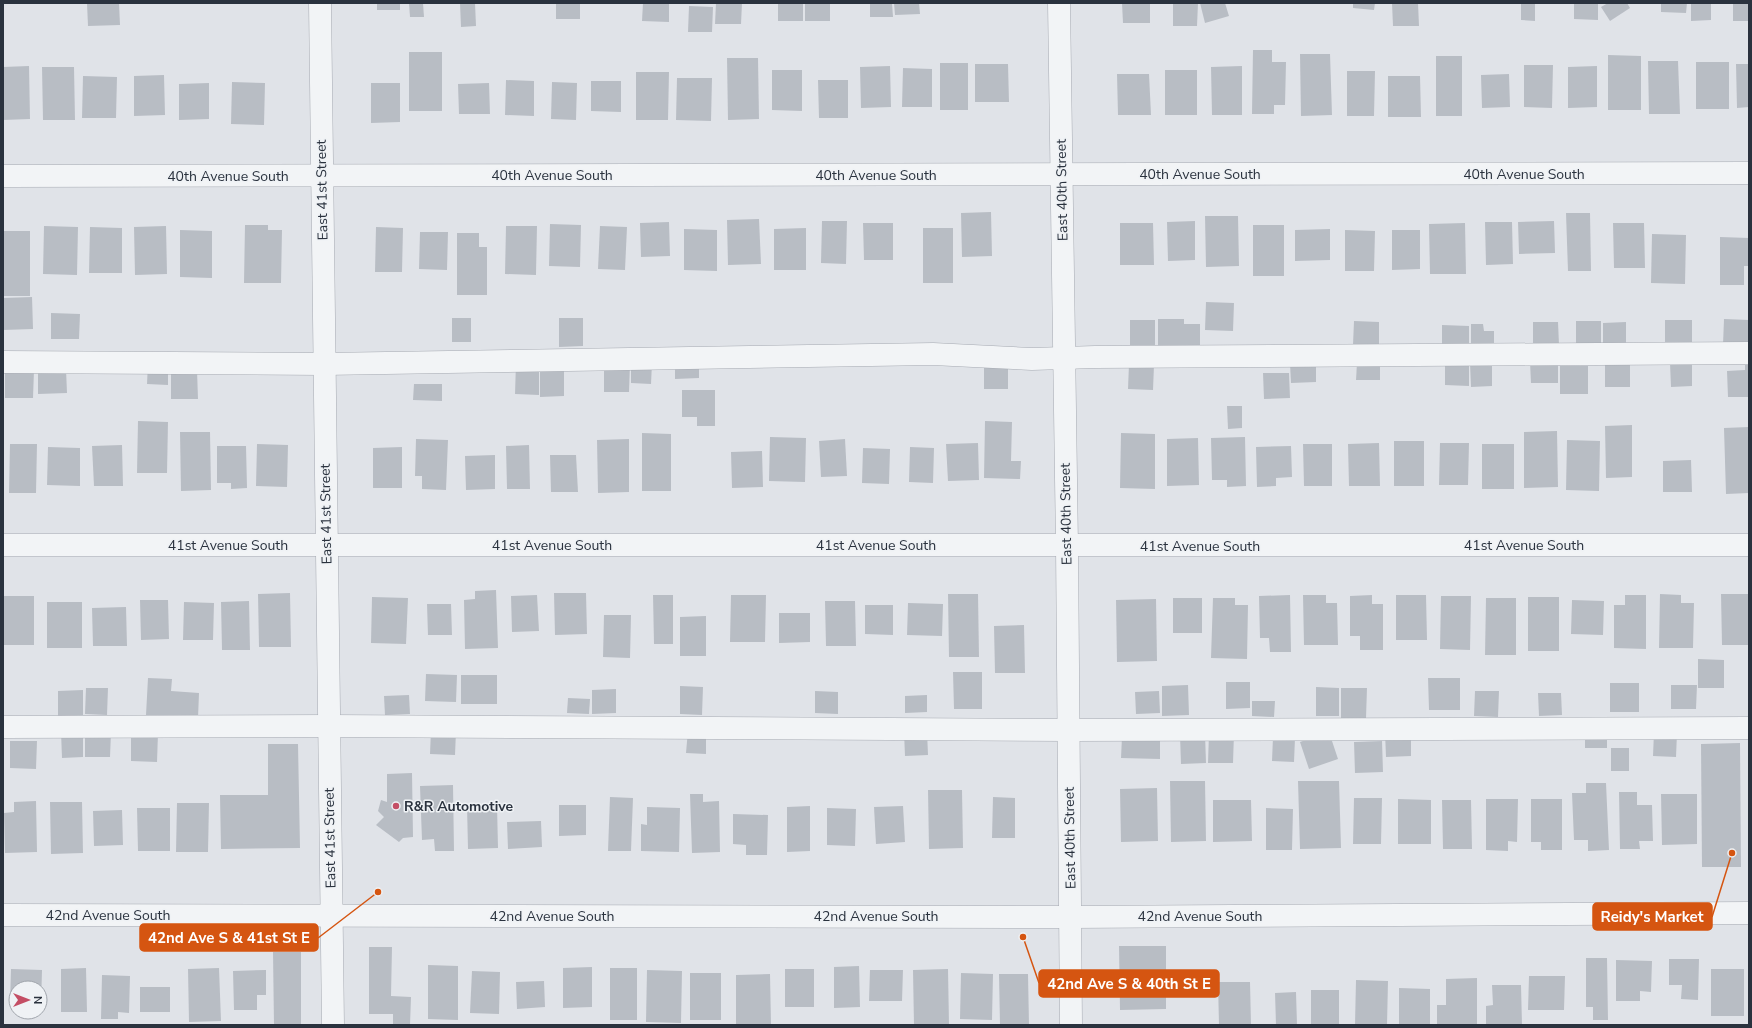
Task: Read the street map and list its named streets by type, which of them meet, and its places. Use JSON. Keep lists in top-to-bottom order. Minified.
{"streets":{"street":["40th Avenue South","East 41st Street","East 40th Street","41st Avenue South","42nd Avenue South"]},"crossings":[["40th Avenue South","East 41st Street"],["40th Avenue South","East 40th Street"],["East 41st Street","41st Avenue South"],["East 41st Street","42nd Avenue South"],["East 40th Street","41st Avenue South"],["East 40th Street","42nd Avenue South"]],"places":["R&R Automotive","Reidy's Market","42nd Ave S & 41st St E","42nd Ave S & 40th St E"],"north":"right"}
